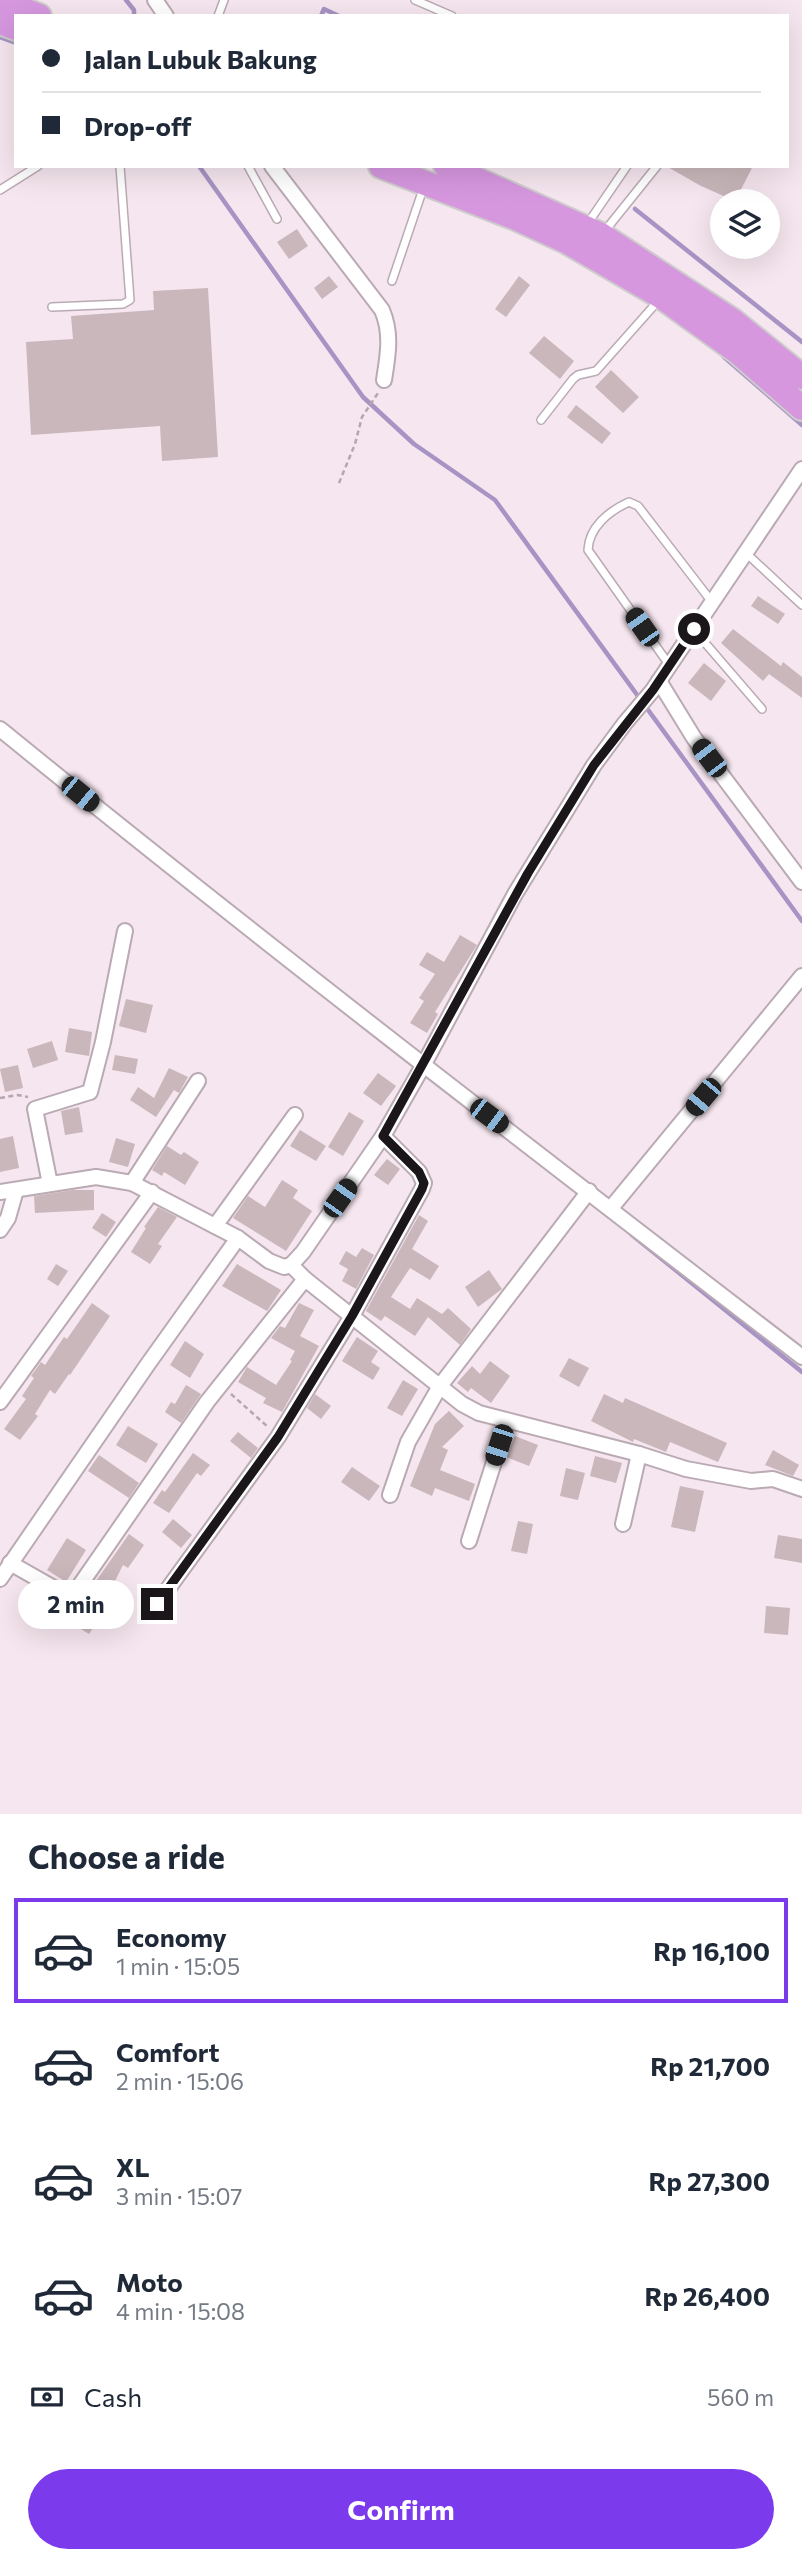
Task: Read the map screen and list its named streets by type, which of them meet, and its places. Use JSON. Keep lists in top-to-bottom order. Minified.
{"page":{"banner":["Jalan Lubuk Bakung","Drop-off"],"bubble":"2 min","heading":"Choose a ride","list":[{"name":"Economy","note":"1 min · 15:05","value":"Rp 16,100"},{"name":"Comfort","note":"2 min · 15:06","value":"Rp 21,700"},{"name":"XL","note":"3 min · 15:07","value":"Rp 27,300"},{"name":"Moto","note":"4 min · 15:08","value":"Rp 26,400"}],"pay":["Cash","560 m"],"buttons":"Confirm"}}
